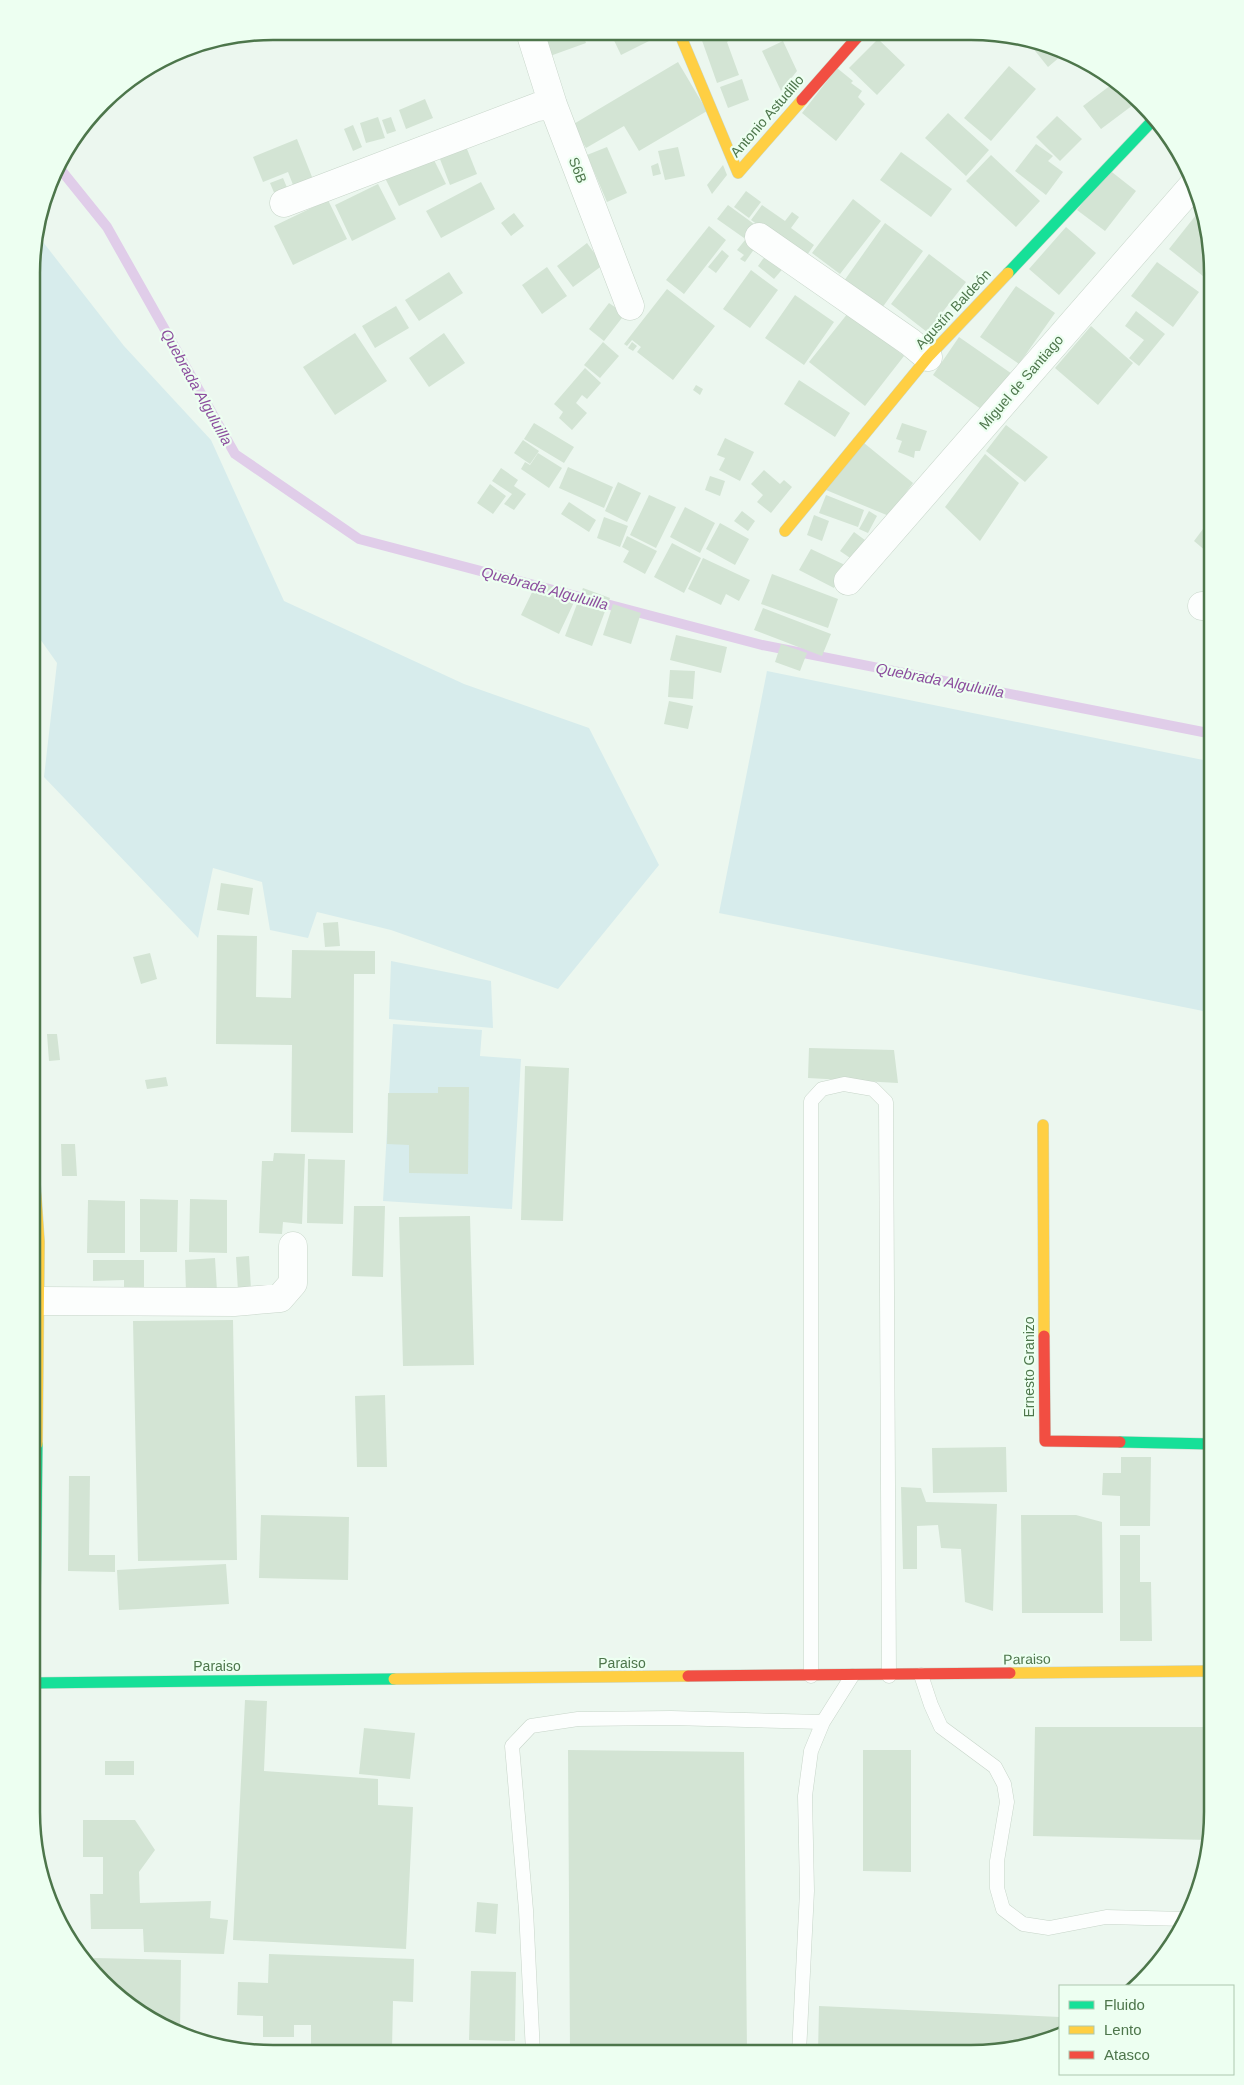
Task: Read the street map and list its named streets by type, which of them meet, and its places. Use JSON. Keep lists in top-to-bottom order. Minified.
{"streets":{"street":["Antonio Astudillo","S6B","Agustín Baldeón","Miguel de Santiago","Ernesto Granizo","Paraiso"]},"water":["Quebrada Alguluilla"],"legend":["Fluido","Lento","Atasco"]}
